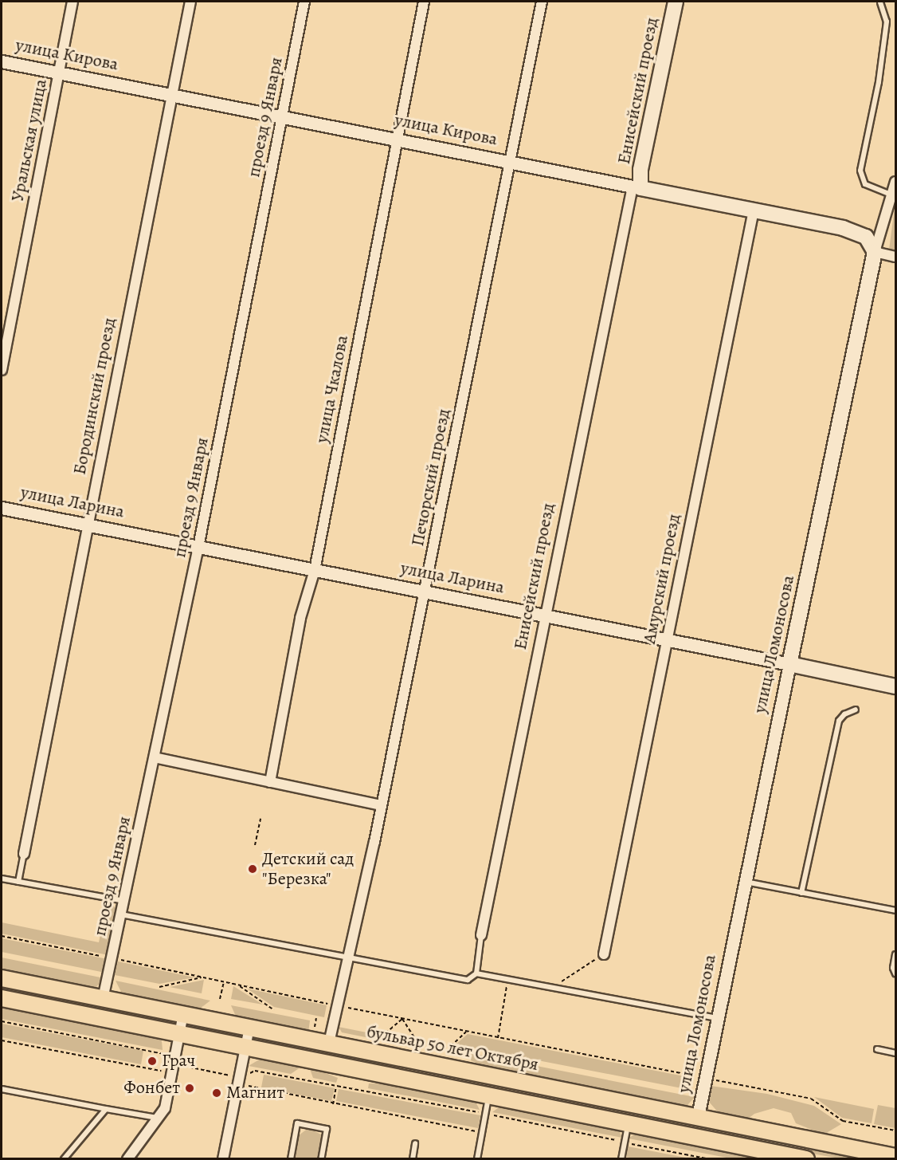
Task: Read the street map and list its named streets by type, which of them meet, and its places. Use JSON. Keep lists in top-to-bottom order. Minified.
{"streets":{"main road":["улица Кирова","Енисейский проезд","улица Ларина","улица Ломоносова","бульвар 50 лет Октября"],"street":["проезд 9 Января","Уральская улица","улица Чкалова","Бородинский проезд","Печорский проезд","Амурский проезд"]},"crossings":[["улица Кирова","Енисейский проезд"],["улица Кирова","проезд 9 Января"],["улица Кирова","Уральская улица"],["улица Кирова","улица Чкалова"],["улица Кирова","Бородинский проезд"],["улица Кирова","Печорский проезд"],["улица Кирова","Амурский проезд"],["улица Кирова","улица Ломоносова"],["Енисейский проезд","улица Ларина"],["проезд 9 Января","улица Ларина"],["проезд 9 Января","бульвар 50 лет Октября"],["улица Чкалова","улица Ларина"],["Бородинский проезд","улица Ларина"],["Печорский проезд","улица Ларина"],["Печорский проезд","бульвар 50 лет Октября"],["улица Ларина","Амурский проезд"],["улица Ларина","улица Ломоносова"],["улица Ломоносова","бульвар 50 лет Октября"]],"places":["Детский сад \"Березка\"","Грач","Фонбет","Магнит"]}
